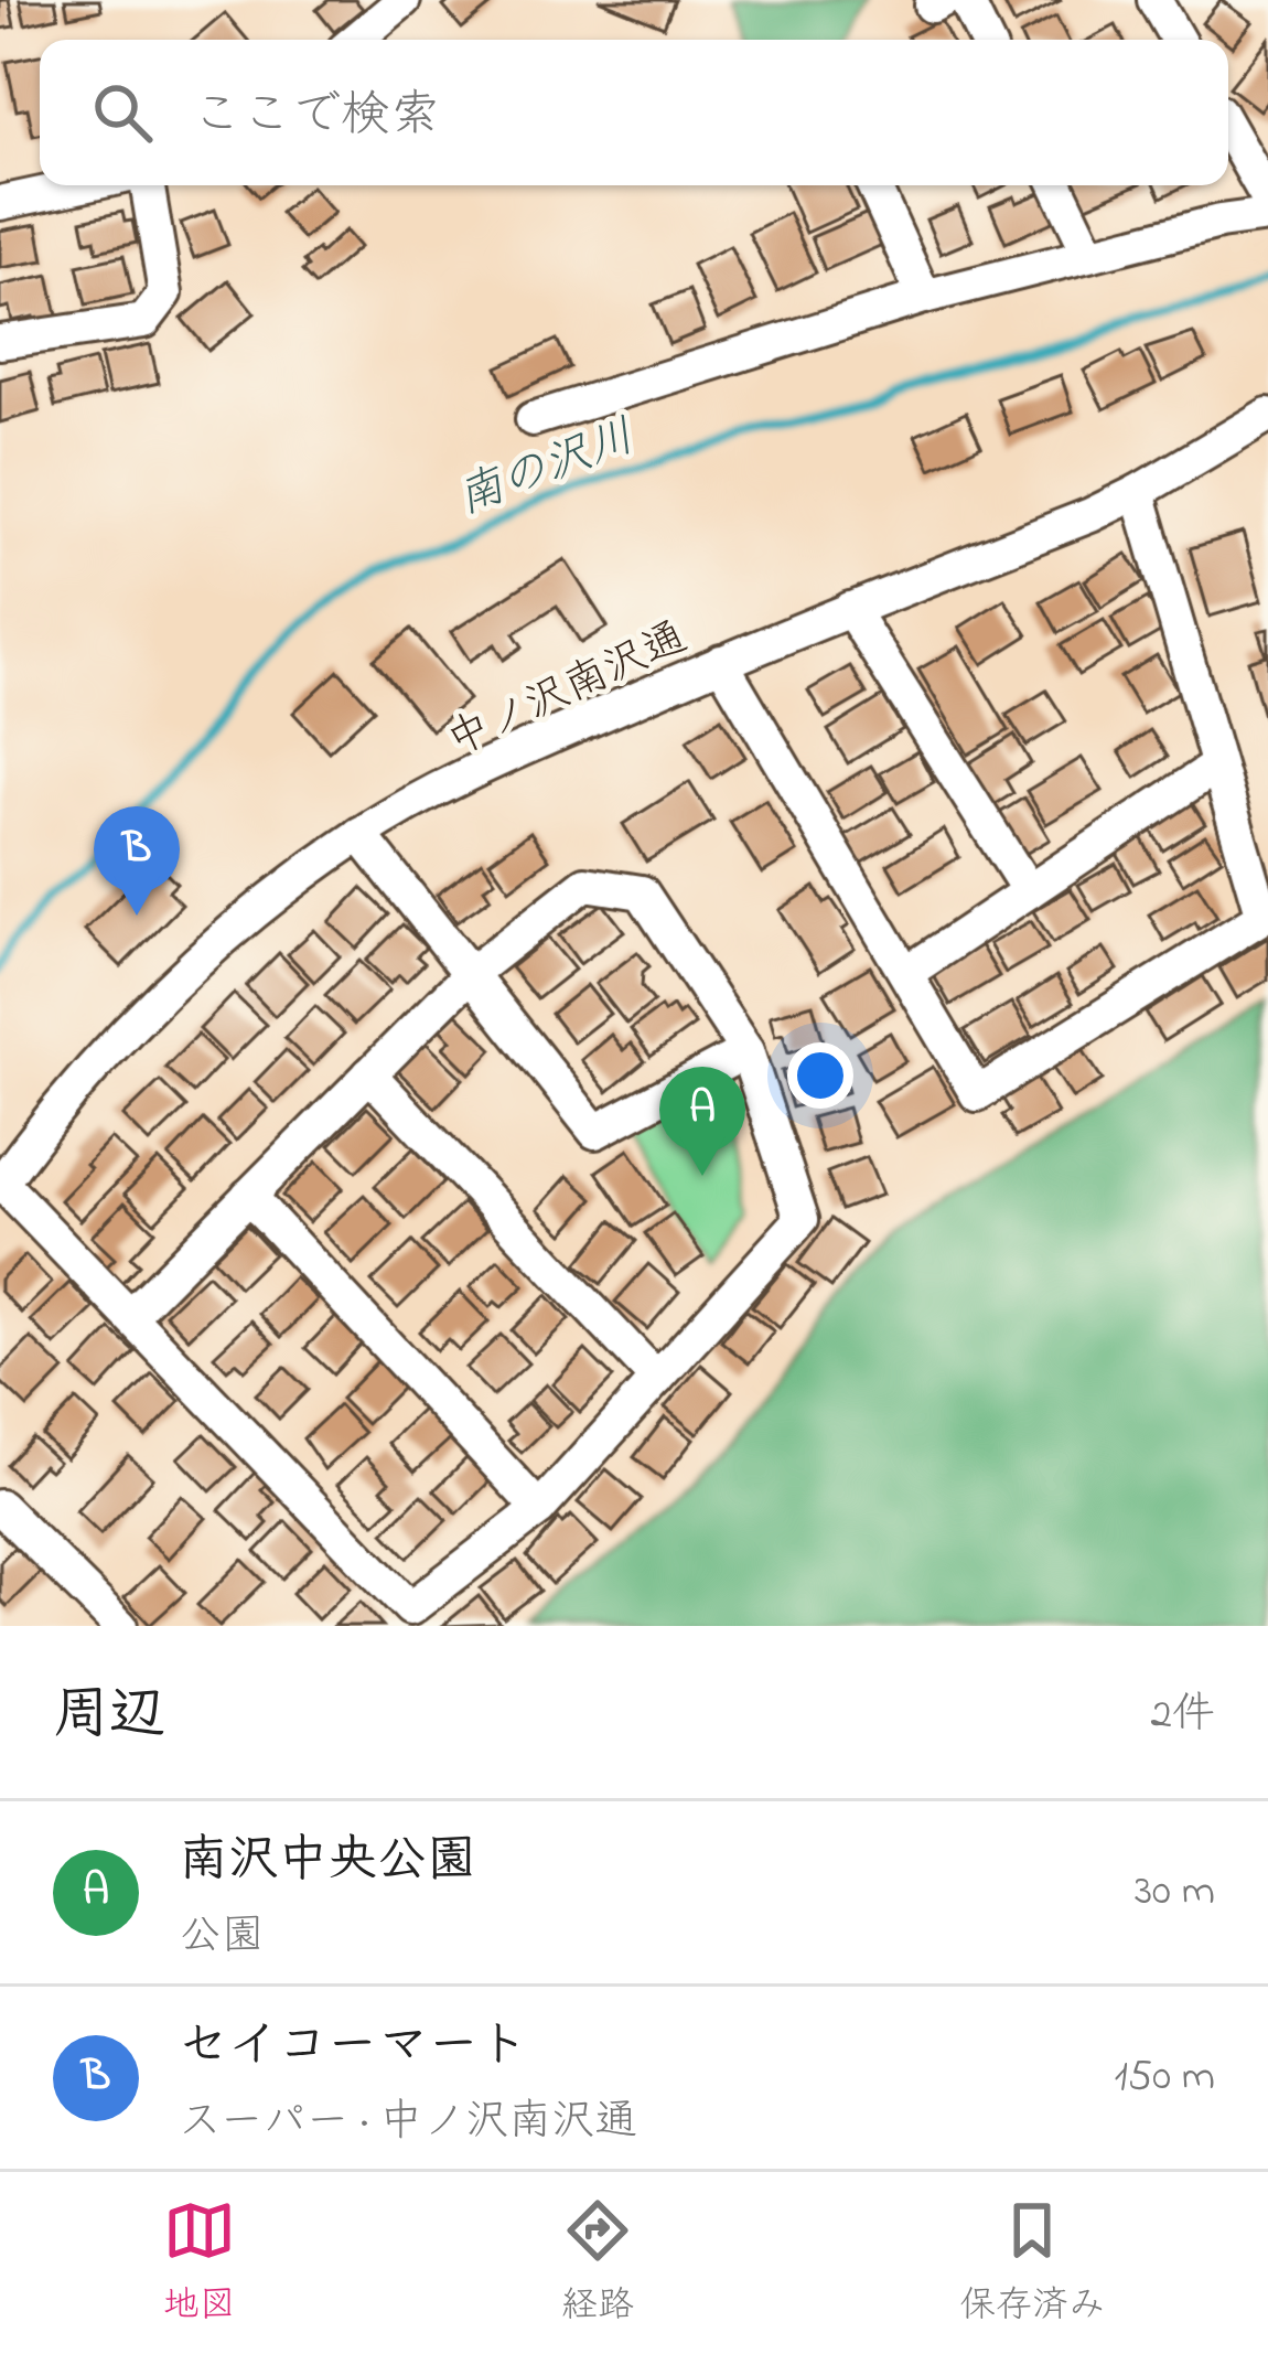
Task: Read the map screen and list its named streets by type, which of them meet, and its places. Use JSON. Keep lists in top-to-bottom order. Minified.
{"streets":{"street":["中ノ沢南沢通"]},"water":["南の沢川"],"page":{"search":"ここで検索","pins":["B","A"],"heading":["周辺","2件"],"list":[{"mark":"A","name":"南沢中央公園","note":"公園","value":"30 m"},{"mark":"B","name":"セイコーマート","note":"スーパー · 中ノ沢南沢通","value":"150 m"}],"nav":["地図","経路","保存済み"]}}
